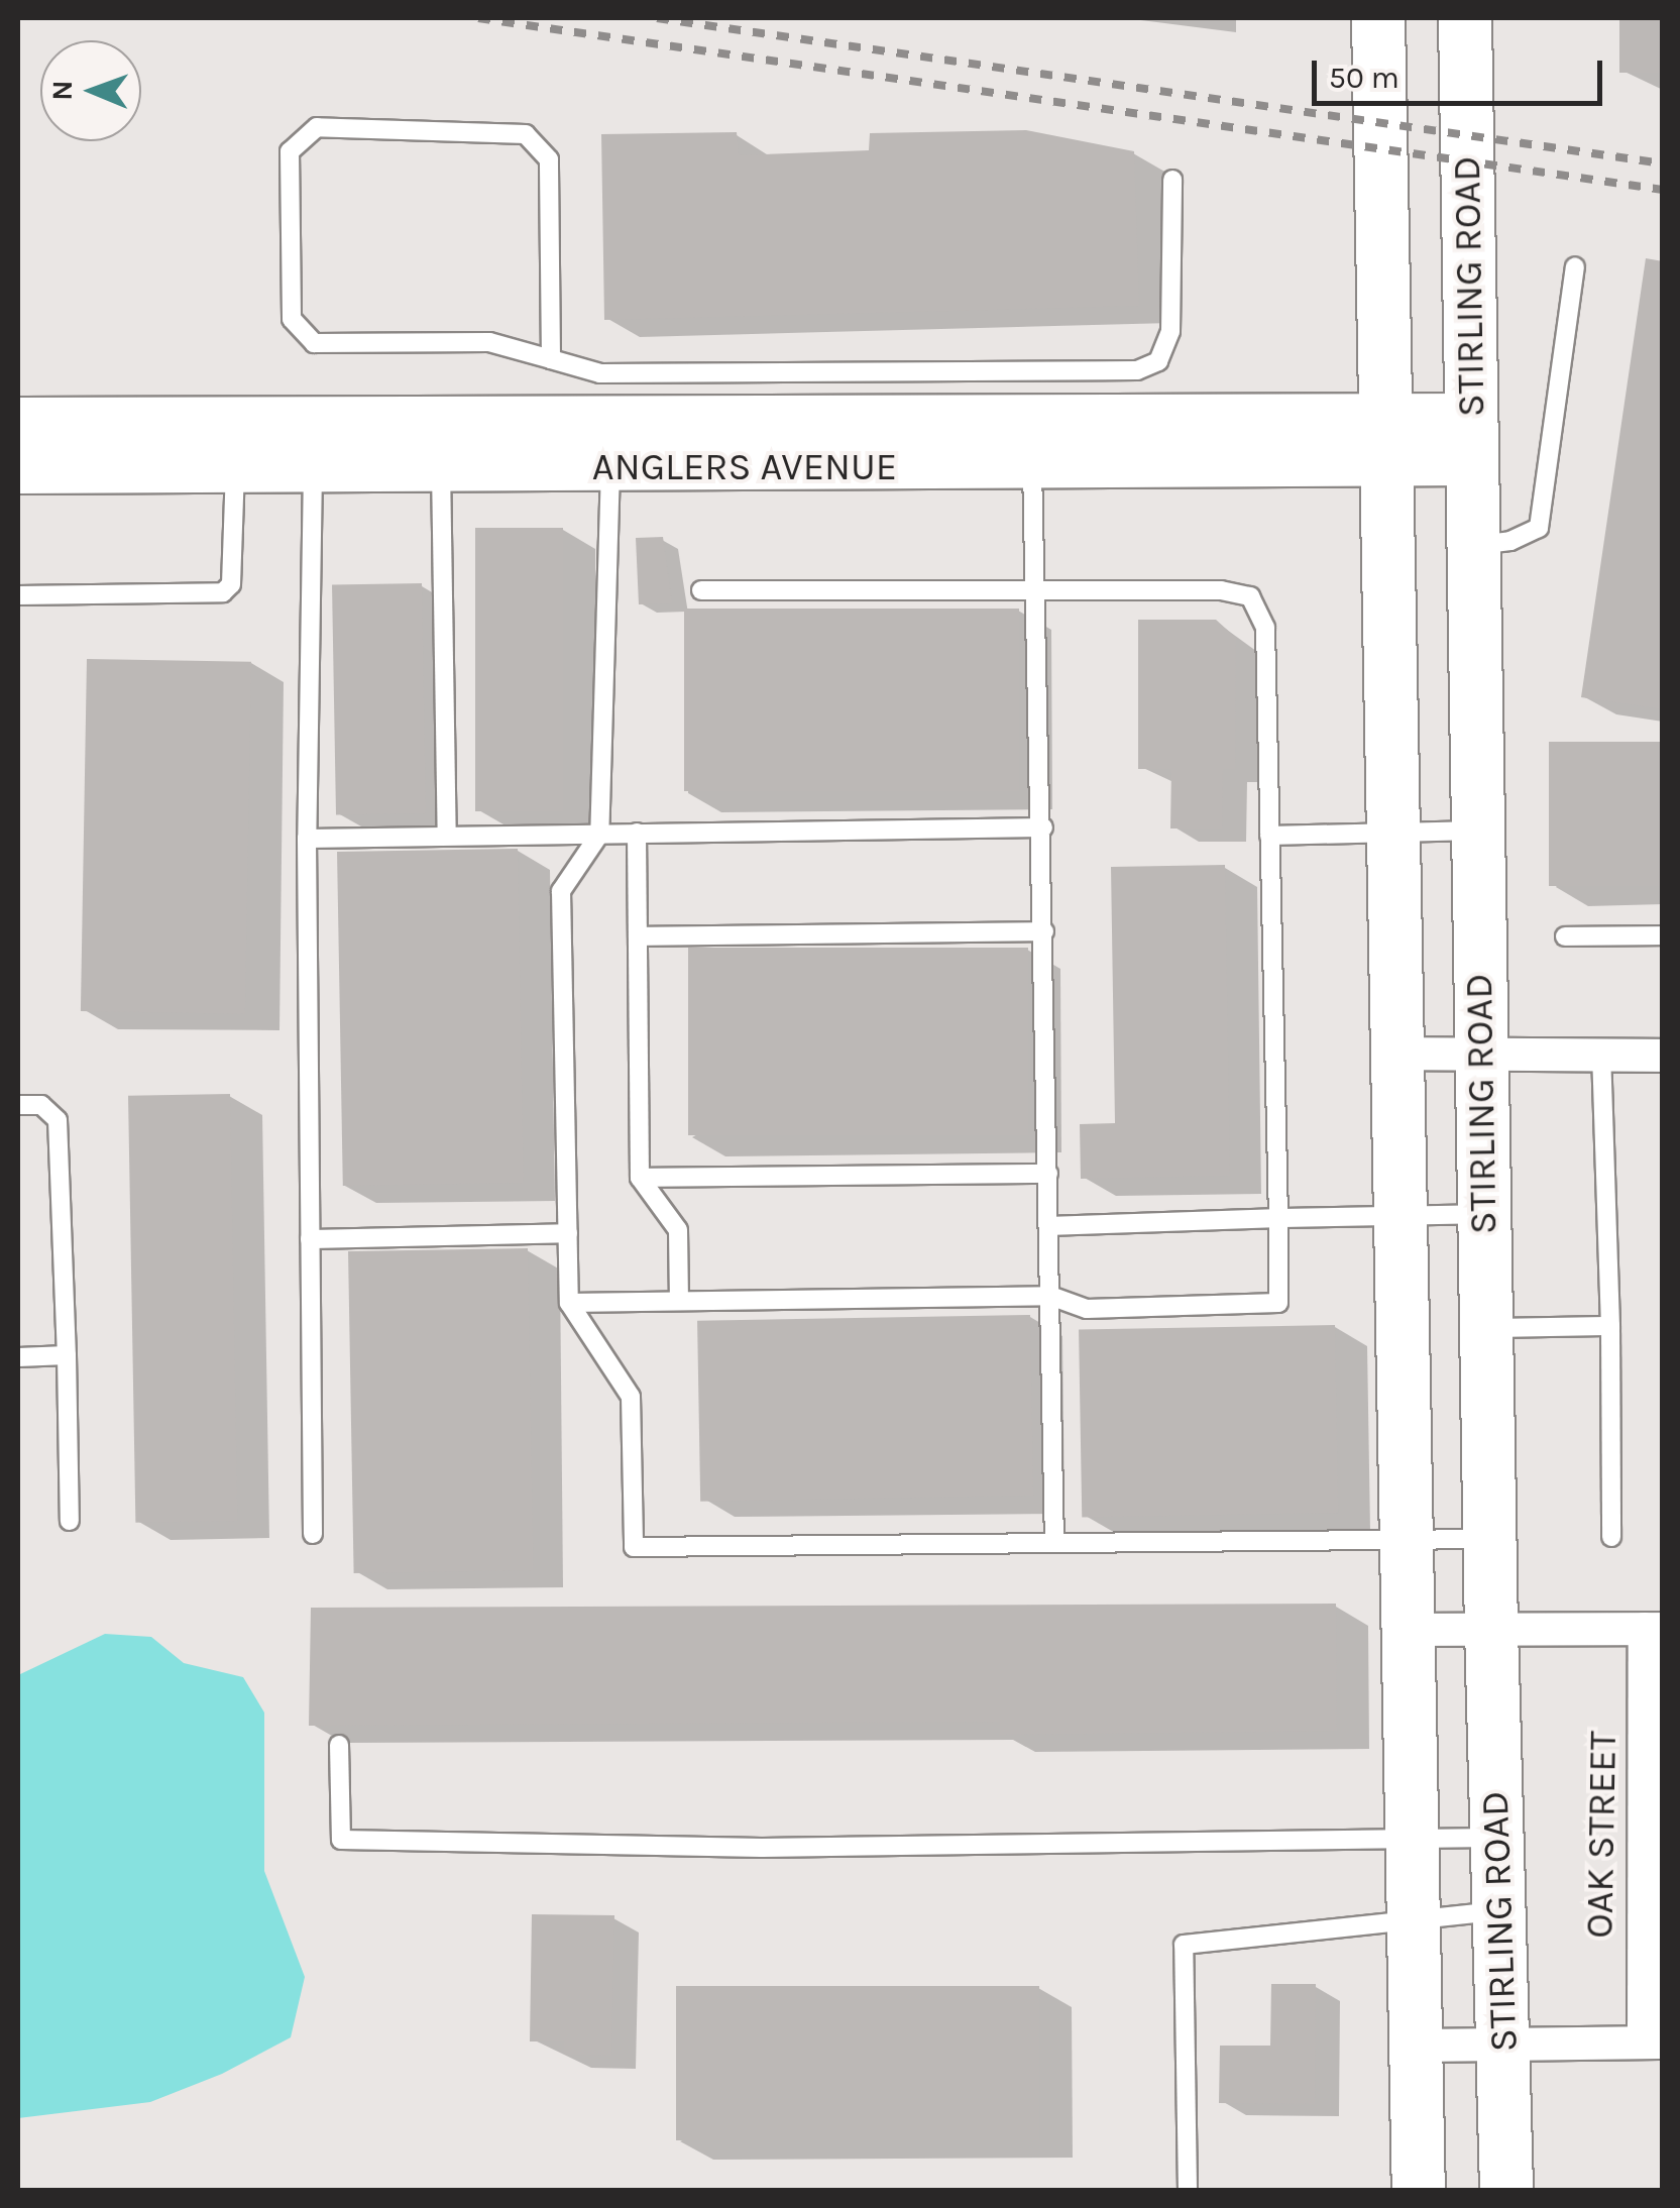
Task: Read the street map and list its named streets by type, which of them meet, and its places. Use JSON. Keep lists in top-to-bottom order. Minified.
{"streets":{"main road":["STIRLING ROAD"],"street":["ANGLERS AVENUE","OAK STREET"]},"crossings":[["STIRLING ROAD","ANGLERS AVENUE"]],"scale_bar":"50 m","north":"left"}
